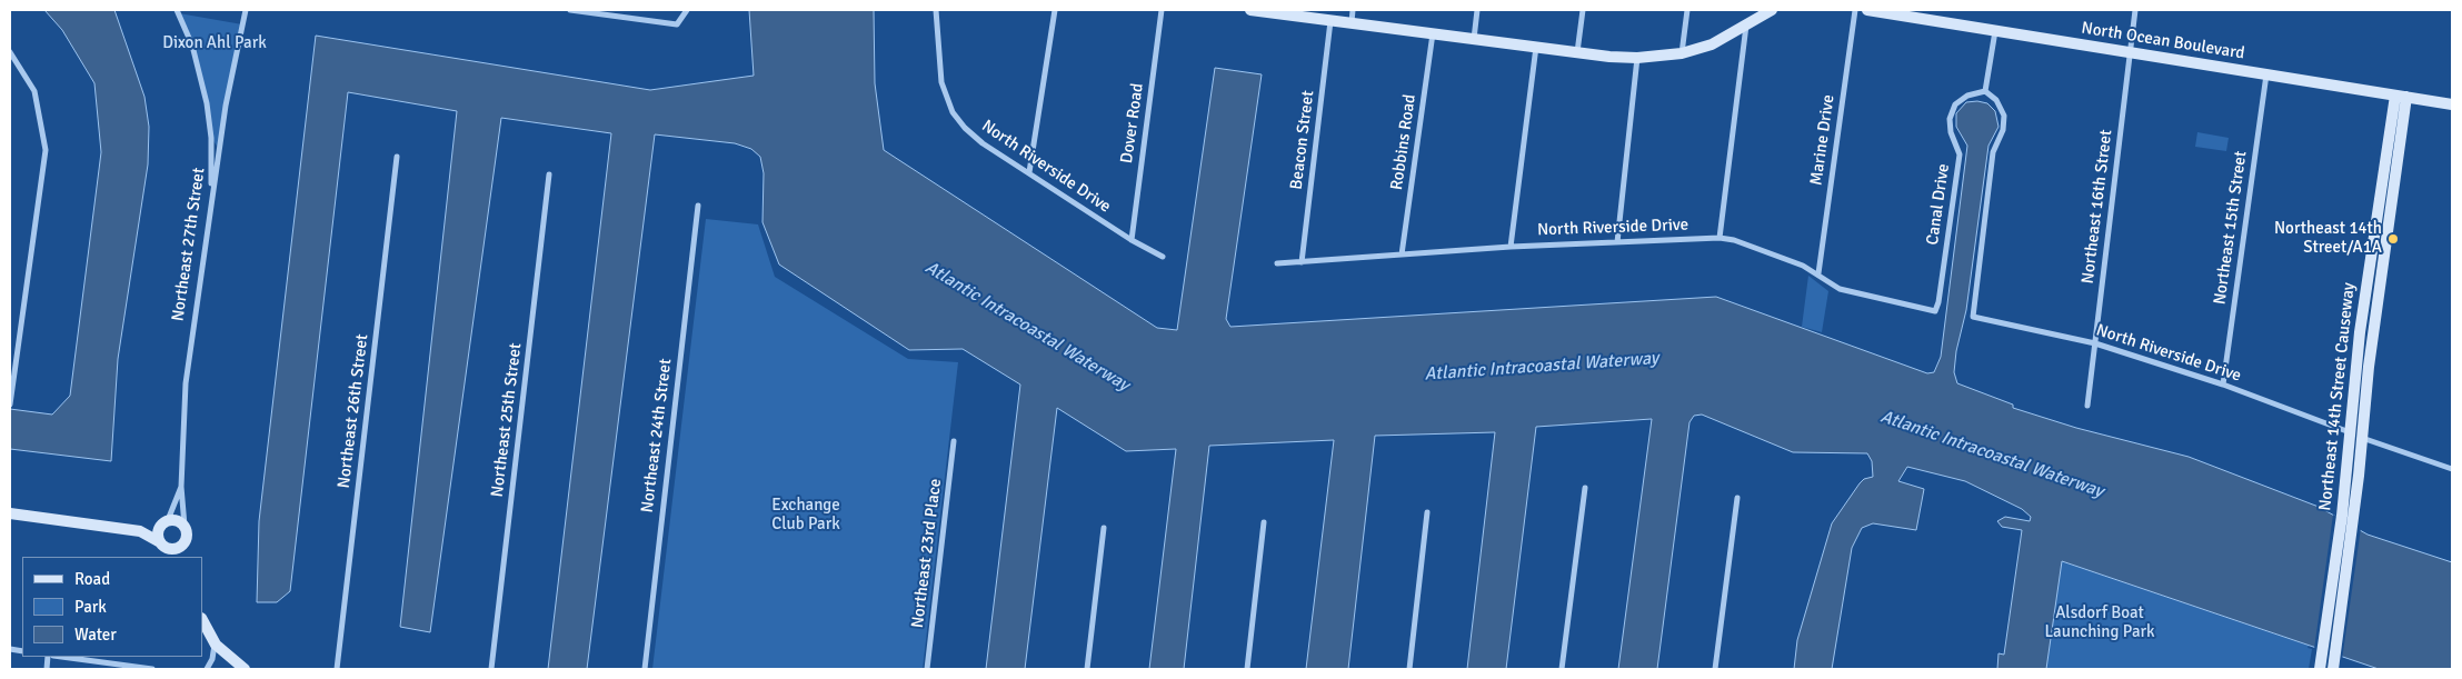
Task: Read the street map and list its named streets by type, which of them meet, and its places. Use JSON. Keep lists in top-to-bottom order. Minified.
{"streets":{"main road":["North Ocean Boulevard","Northeast 14th Street Causeway"],"street":["Dover Road","Beacon Street","Marine Drive","Robbins Road","North Riverside Drive","Canal Drive","Northeast 16th Street","Northeast 15th Street","Northeast 27th Street","Northeast 26th Street","Northeast 25th Street","Northeast 24th Street","Northeast 23rd Place"]},"crossings":[["North Ocean Boulevard","Northeast 16th Street"],["North Ocean Boulevard","Northeast 15th Street"],["North Ocean Boulevard","Northeast 14th Street Causeway"],["Dover Road","North Riverside Drive"],["Beacon Street","North Riverside Drive"],["Marine Drive","North Riverside Drive"],["Robbins Road","North Riverside Drive"],["North Riverside Drive","Canal Drive"],["North Riverside Drive","Northeast 16th Street"],["North Riverside Drive","Northeast 15th Street"],["North Riverside Drive","Northeast 14th Street Causeway"]],"water":["Atlantic Intracoastal Waterway"],"parks":["Dixon Ahl Park","Exchange Club Park","Alsdorf Boat Launching Park"],"places":["Northeast 14th Street/A1A"],"legend":["Road","Park","Water"]}
